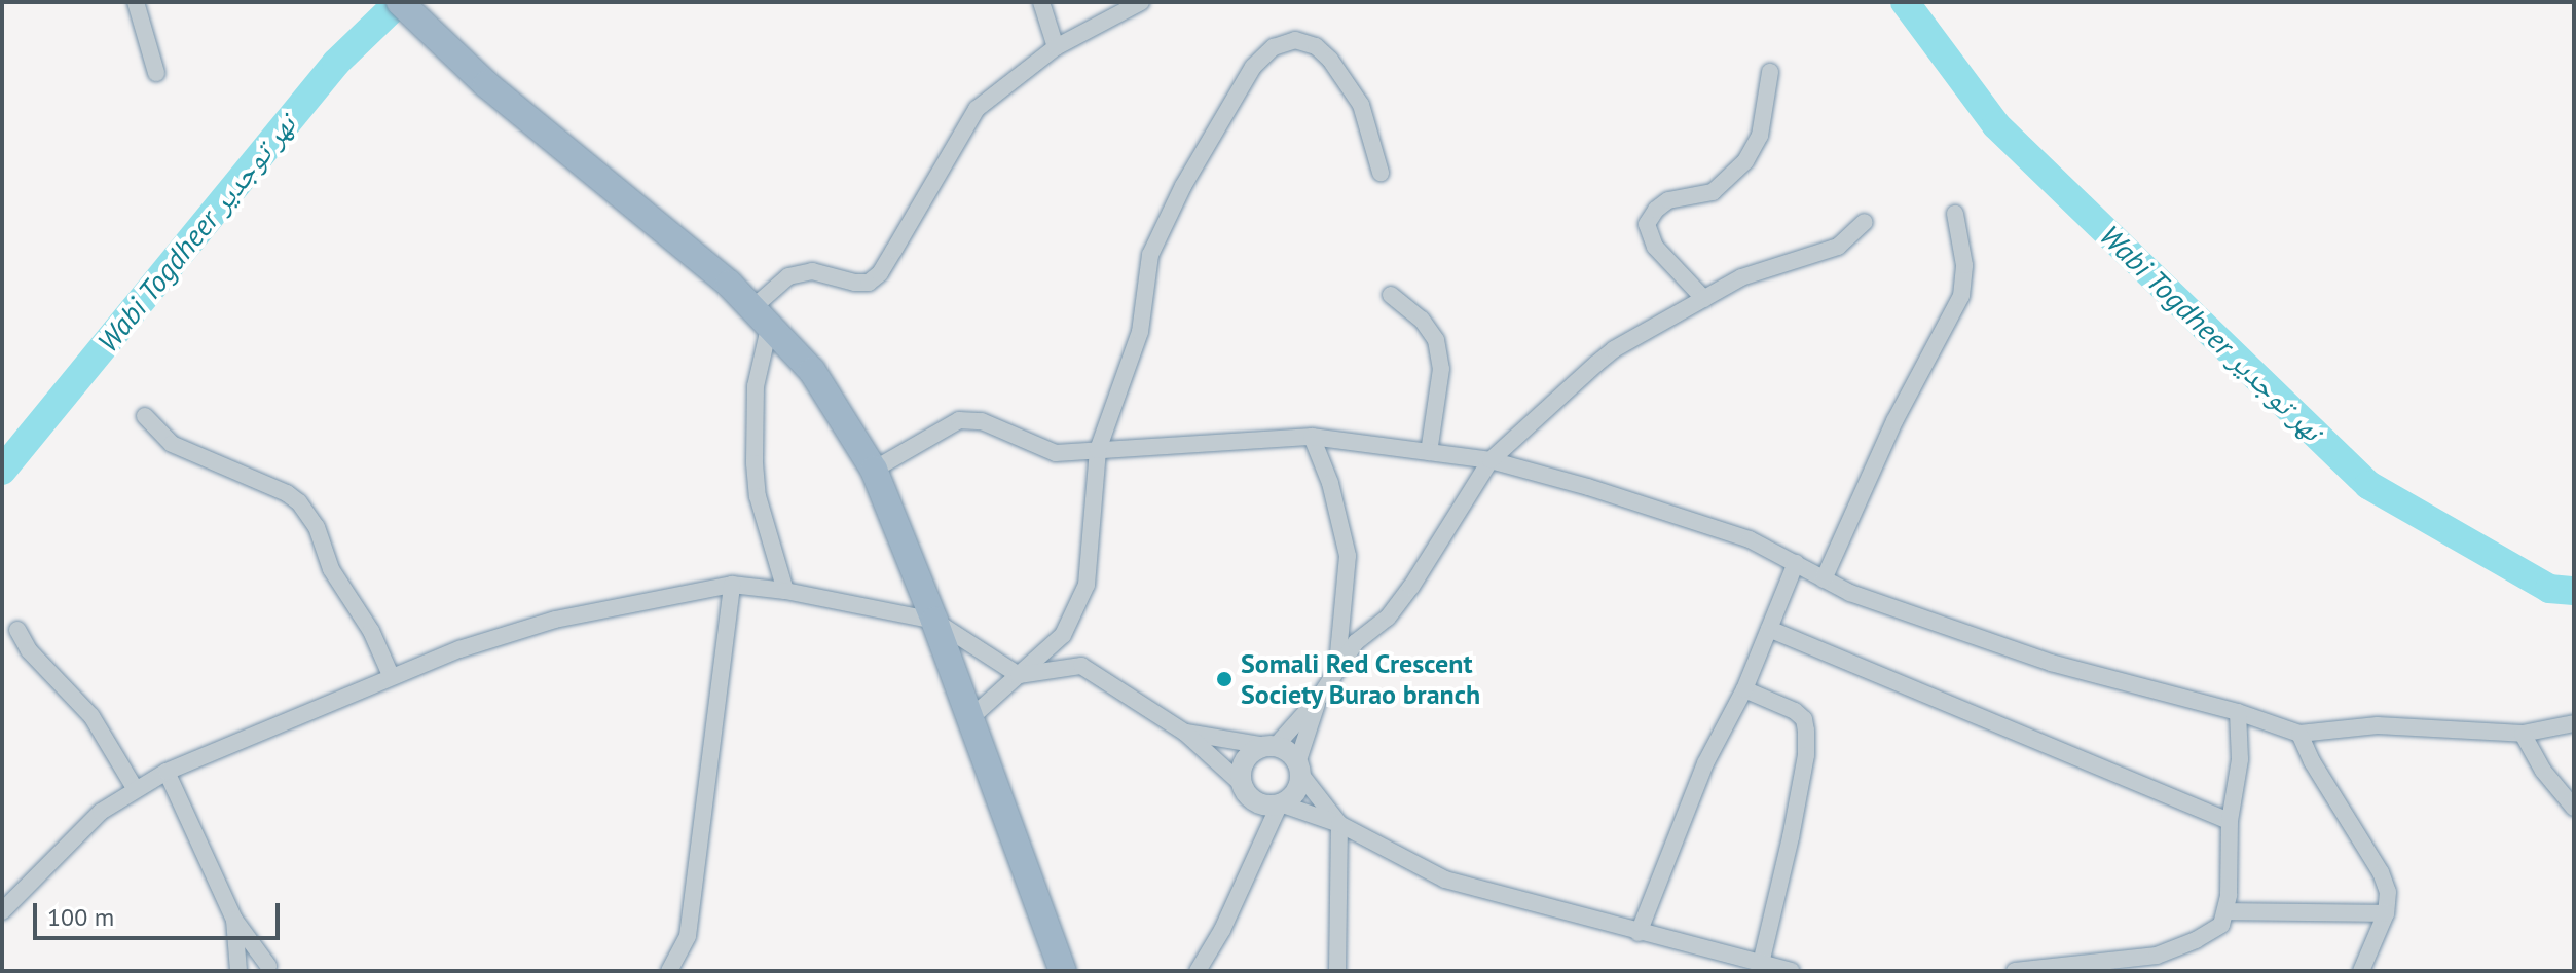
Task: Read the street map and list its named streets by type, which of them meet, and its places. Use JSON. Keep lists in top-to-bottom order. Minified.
{"water":["Wabi Togdheer نهر توجدير"],"places":["Somali Red Crescent Society Burao branch"],"scale_bar":"100 m"}
